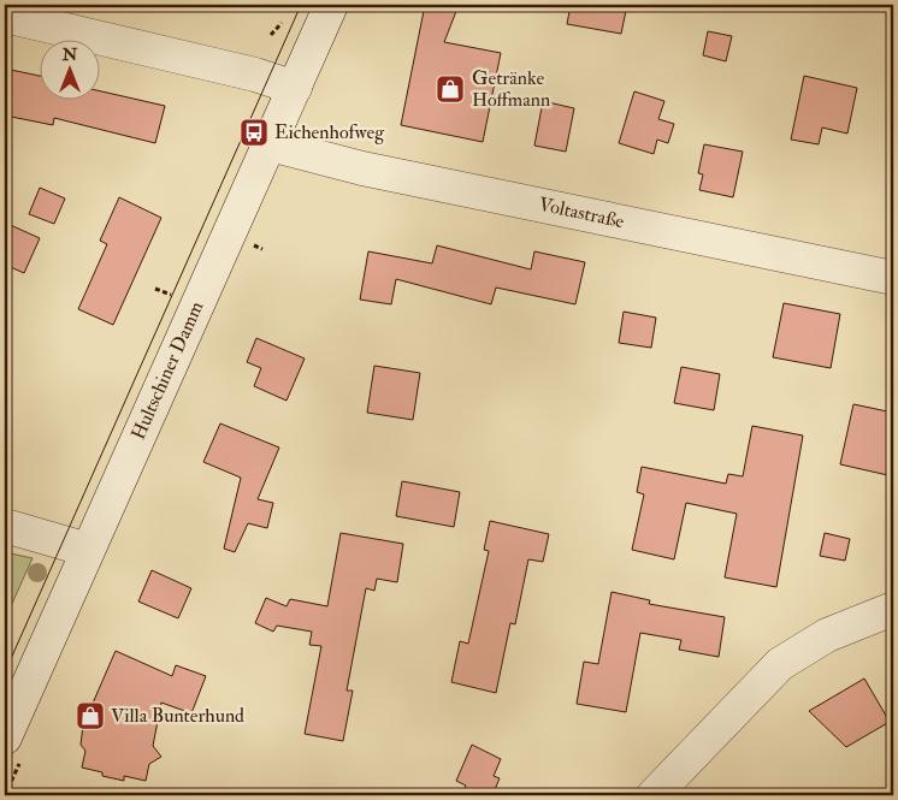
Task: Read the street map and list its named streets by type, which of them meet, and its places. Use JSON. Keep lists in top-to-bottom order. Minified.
{"streets":{"street":["Voltastraße","Hultschiner Damm"]},"crossings":[["Voltastraße","Hultschiner Damm"]],"places":{"shop":["Getränke Hoffmann","Villa Bunterhund"],"bus stop":["Eichenhofweg"]},"north":"top"}
